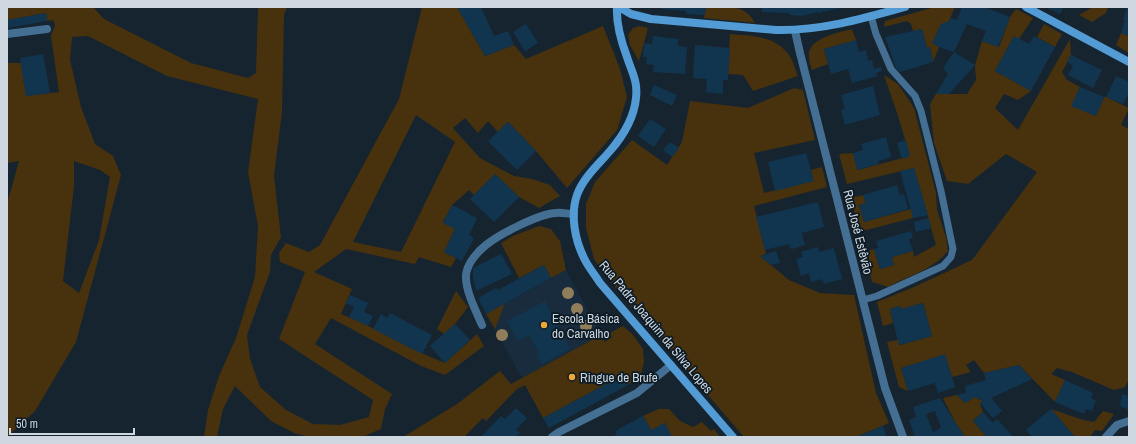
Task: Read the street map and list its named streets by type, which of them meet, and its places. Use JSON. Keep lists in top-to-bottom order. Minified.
{"streets":{"street":["Rua José Estêvão","Rua Padre Joaquim da Silva Lopes"]},"places":["Escola Básica do Carvalho","Ringue de Brufe"],"scale_bar":"50 m"}
